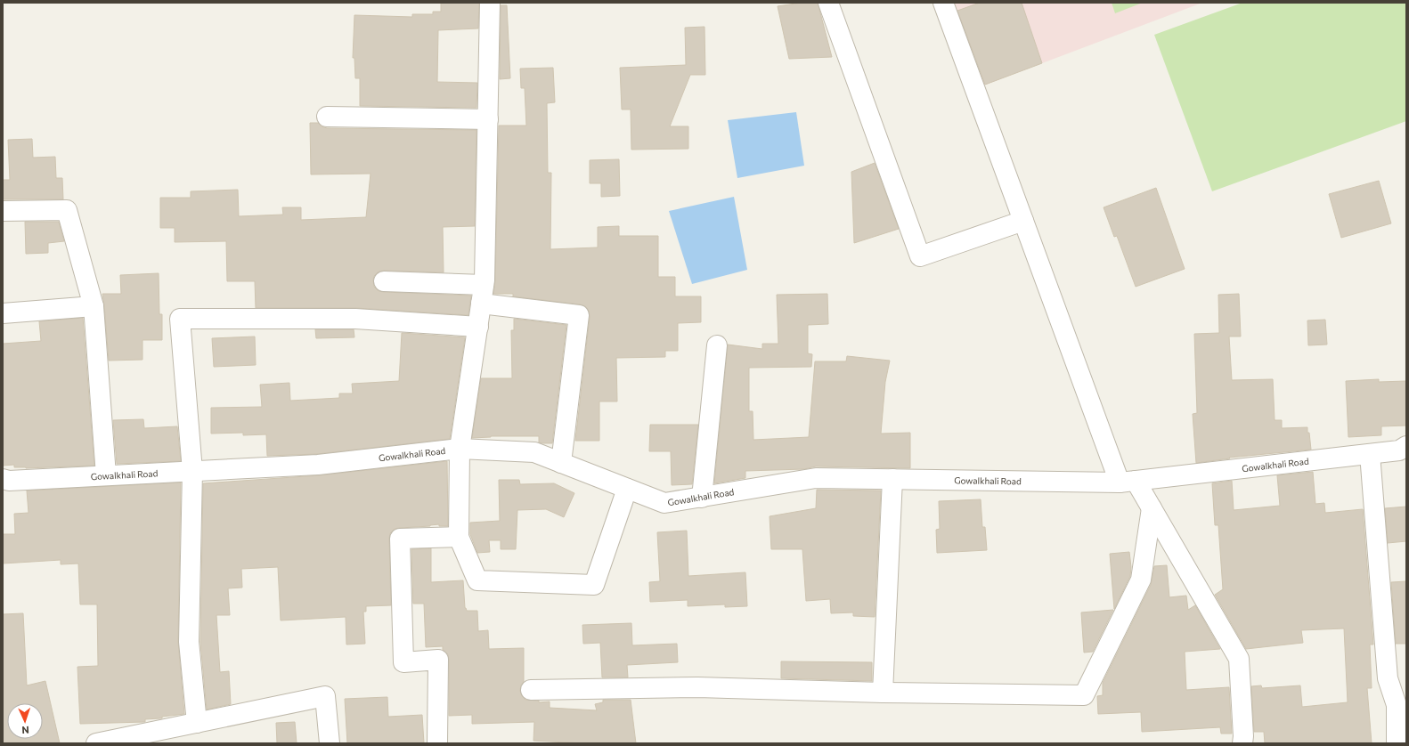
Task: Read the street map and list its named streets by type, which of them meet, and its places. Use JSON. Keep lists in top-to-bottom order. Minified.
{"streets":{"street":["Gowalkhali Road"]},"north":"bottom"}
